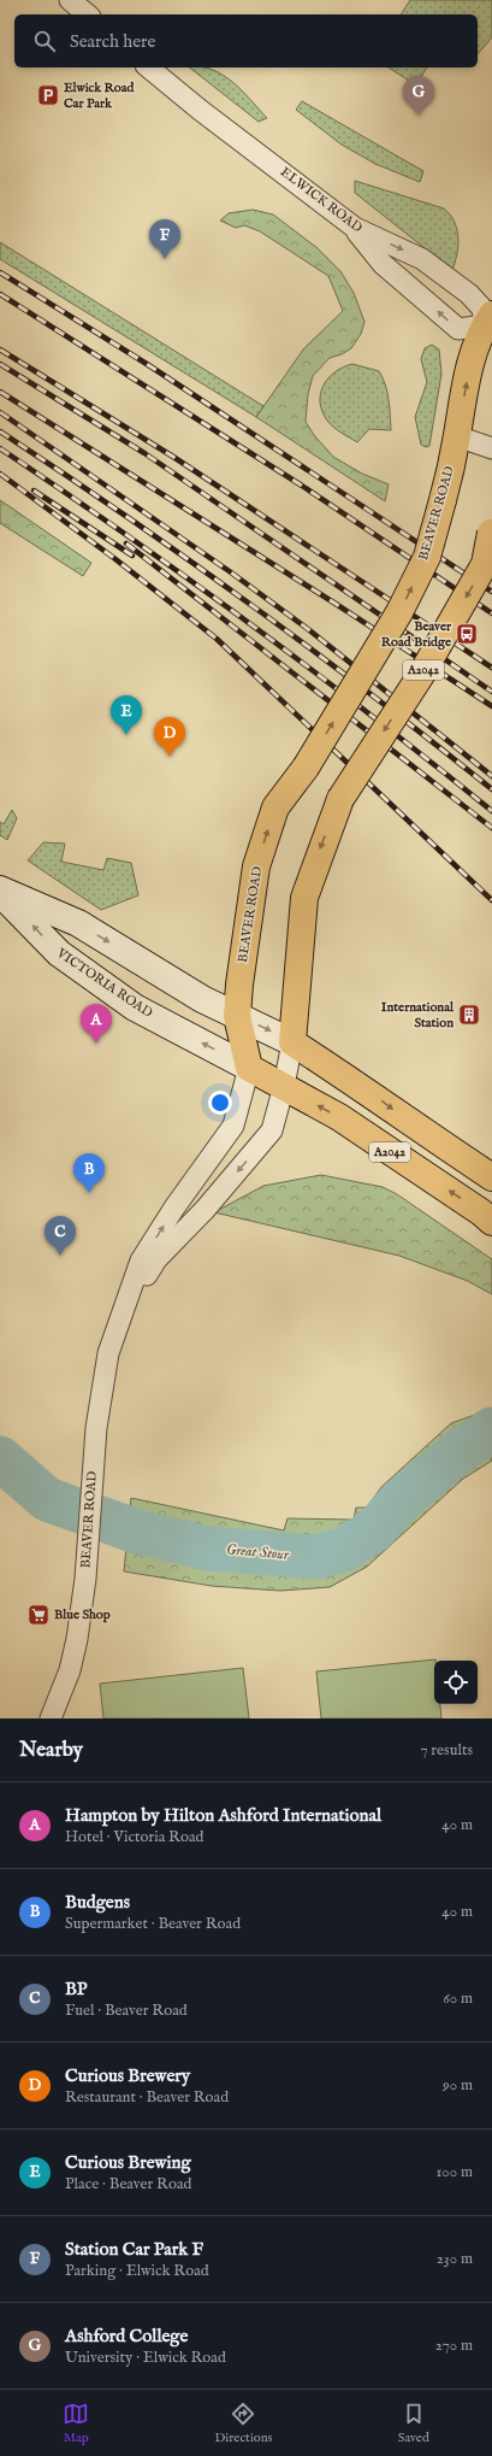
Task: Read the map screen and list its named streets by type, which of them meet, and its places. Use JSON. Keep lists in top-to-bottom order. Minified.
{"streets":{"main road":["BEAVER ROAD","A2042"],"street":["ELWICK ROAD","VICTORIA ROAD"]},"crossings":[["ELWICK ROAD","BEAVER ROAD"],["BEAVER ROAD","A2042"],["BEAVER ROAD","VICTORIA ROAD"],["A2042","VICTORIA ROAD"]],"water":["Great Stour"],"places":{"parking":["Elwick Road Car Park"],"bus stop":["Beaver Road Bridge"],"building":["International Station"],"supermarket":["Blue Shop"]},"page":{"search":"Search here","pins":["G","F","E","D","A","B","C"],"heading":["Nearby","7 results"],"list":[{"mark":"A","name":"Hampton by Hilton Ashford International","note":"Hotel · Victoria Road","value":"40 m"},{"mark":"B","name":"Budgens","note":"Supermarket · Beaver Road","value":"40 m"},{"mark":"C","name":"BP","note":"Fuel · Beaver Road","value":"60 m"},{"mark":"D","name":"Curious Brewery","note":"Restaurant · Beaver Road","value":"90 m"},{"mark":"E","name":"Curious Brewing","note":"Place · Beaver Road","value":"100 m"},{"mark":"F","name":"Station Car Park F","note":"Parking · Elwick Road","value":"230 m"},{"mark":"G","name":"Ashford College","note":"University · Elwick Road","value":"270 m"}],"nav":["Map","Directions","Saved"]}}
